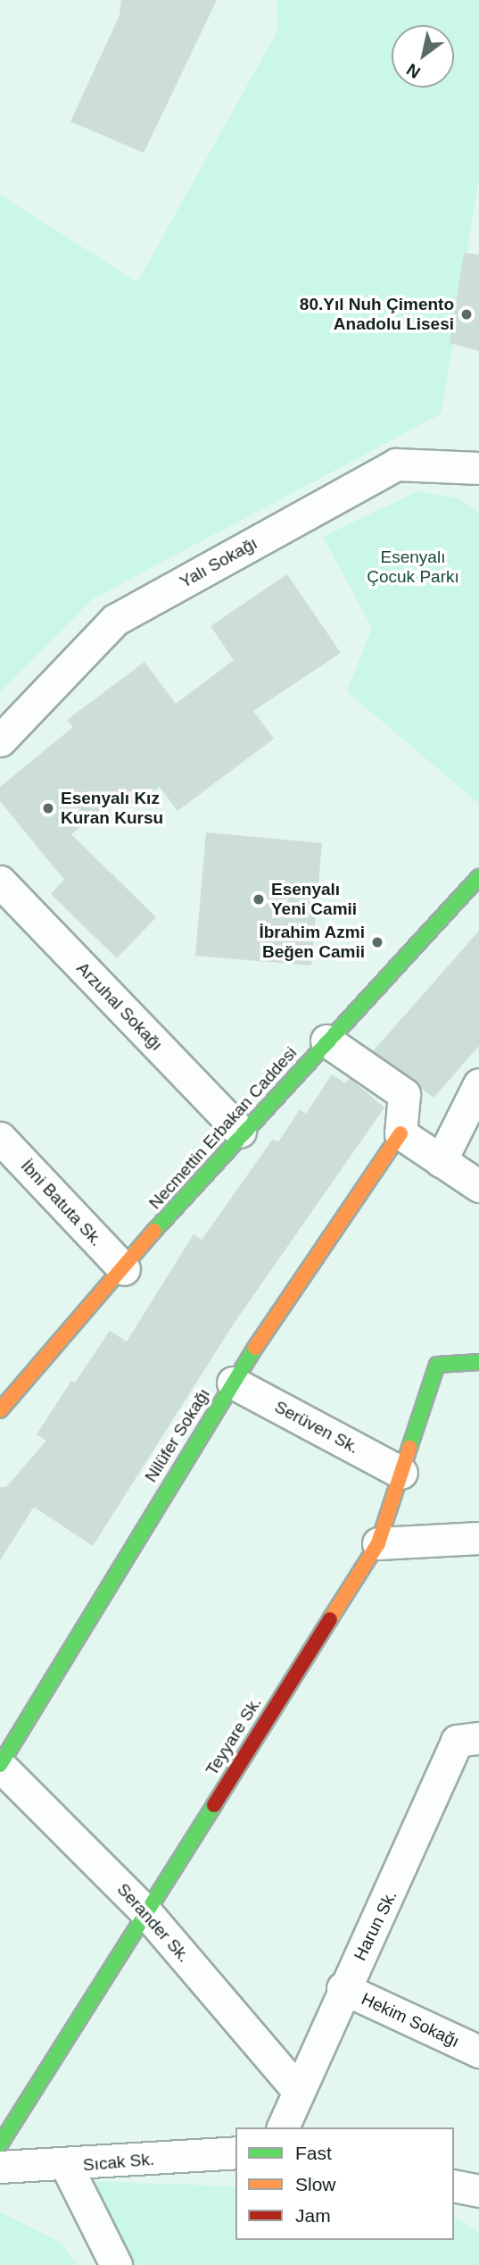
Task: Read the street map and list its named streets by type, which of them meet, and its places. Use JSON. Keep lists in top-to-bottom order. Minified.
{"streets":{"street":["Yalı Sokağı","Arzuhal Sokağı","Necmettin Erbakan Caddesi","İbni Batuta Sk.","Serüven Sk.","Nilüfer Sokağı","Teyyare Sk.","Serander Sk.","Harun Sk.","Hekim Sokağı","Sıcak Sk."]},"crossings":[["Arzuhal Sokağı","Necmettin Erbakan Caddesi"],["Necmettin Erbakan Caddesi","İbni Batuta Sk."],["Serüven Sk.","Nilüfer Sokağı"],["Serüven Sk.","Teyyare Sk."],["Nilüfer Sokağı","Serander Sk."],["Teyyare Sk.","Serander Sk."],["Serander Sk.","Harun Sk."],["Harun Sk.","Hekim Sokağı"]],"parks":["Esenyalı Çocuk Parkı"],"places":["80.Yıl Nuh Çimento Anadolu Lisesi","Esenyalı Kız Kuran Kursu","Esenyalı Yeni Camii","İbrahim Azmi Beğen Camii"],"legend":["Fast","Slow","Jam"],"north":"bottom left"}
